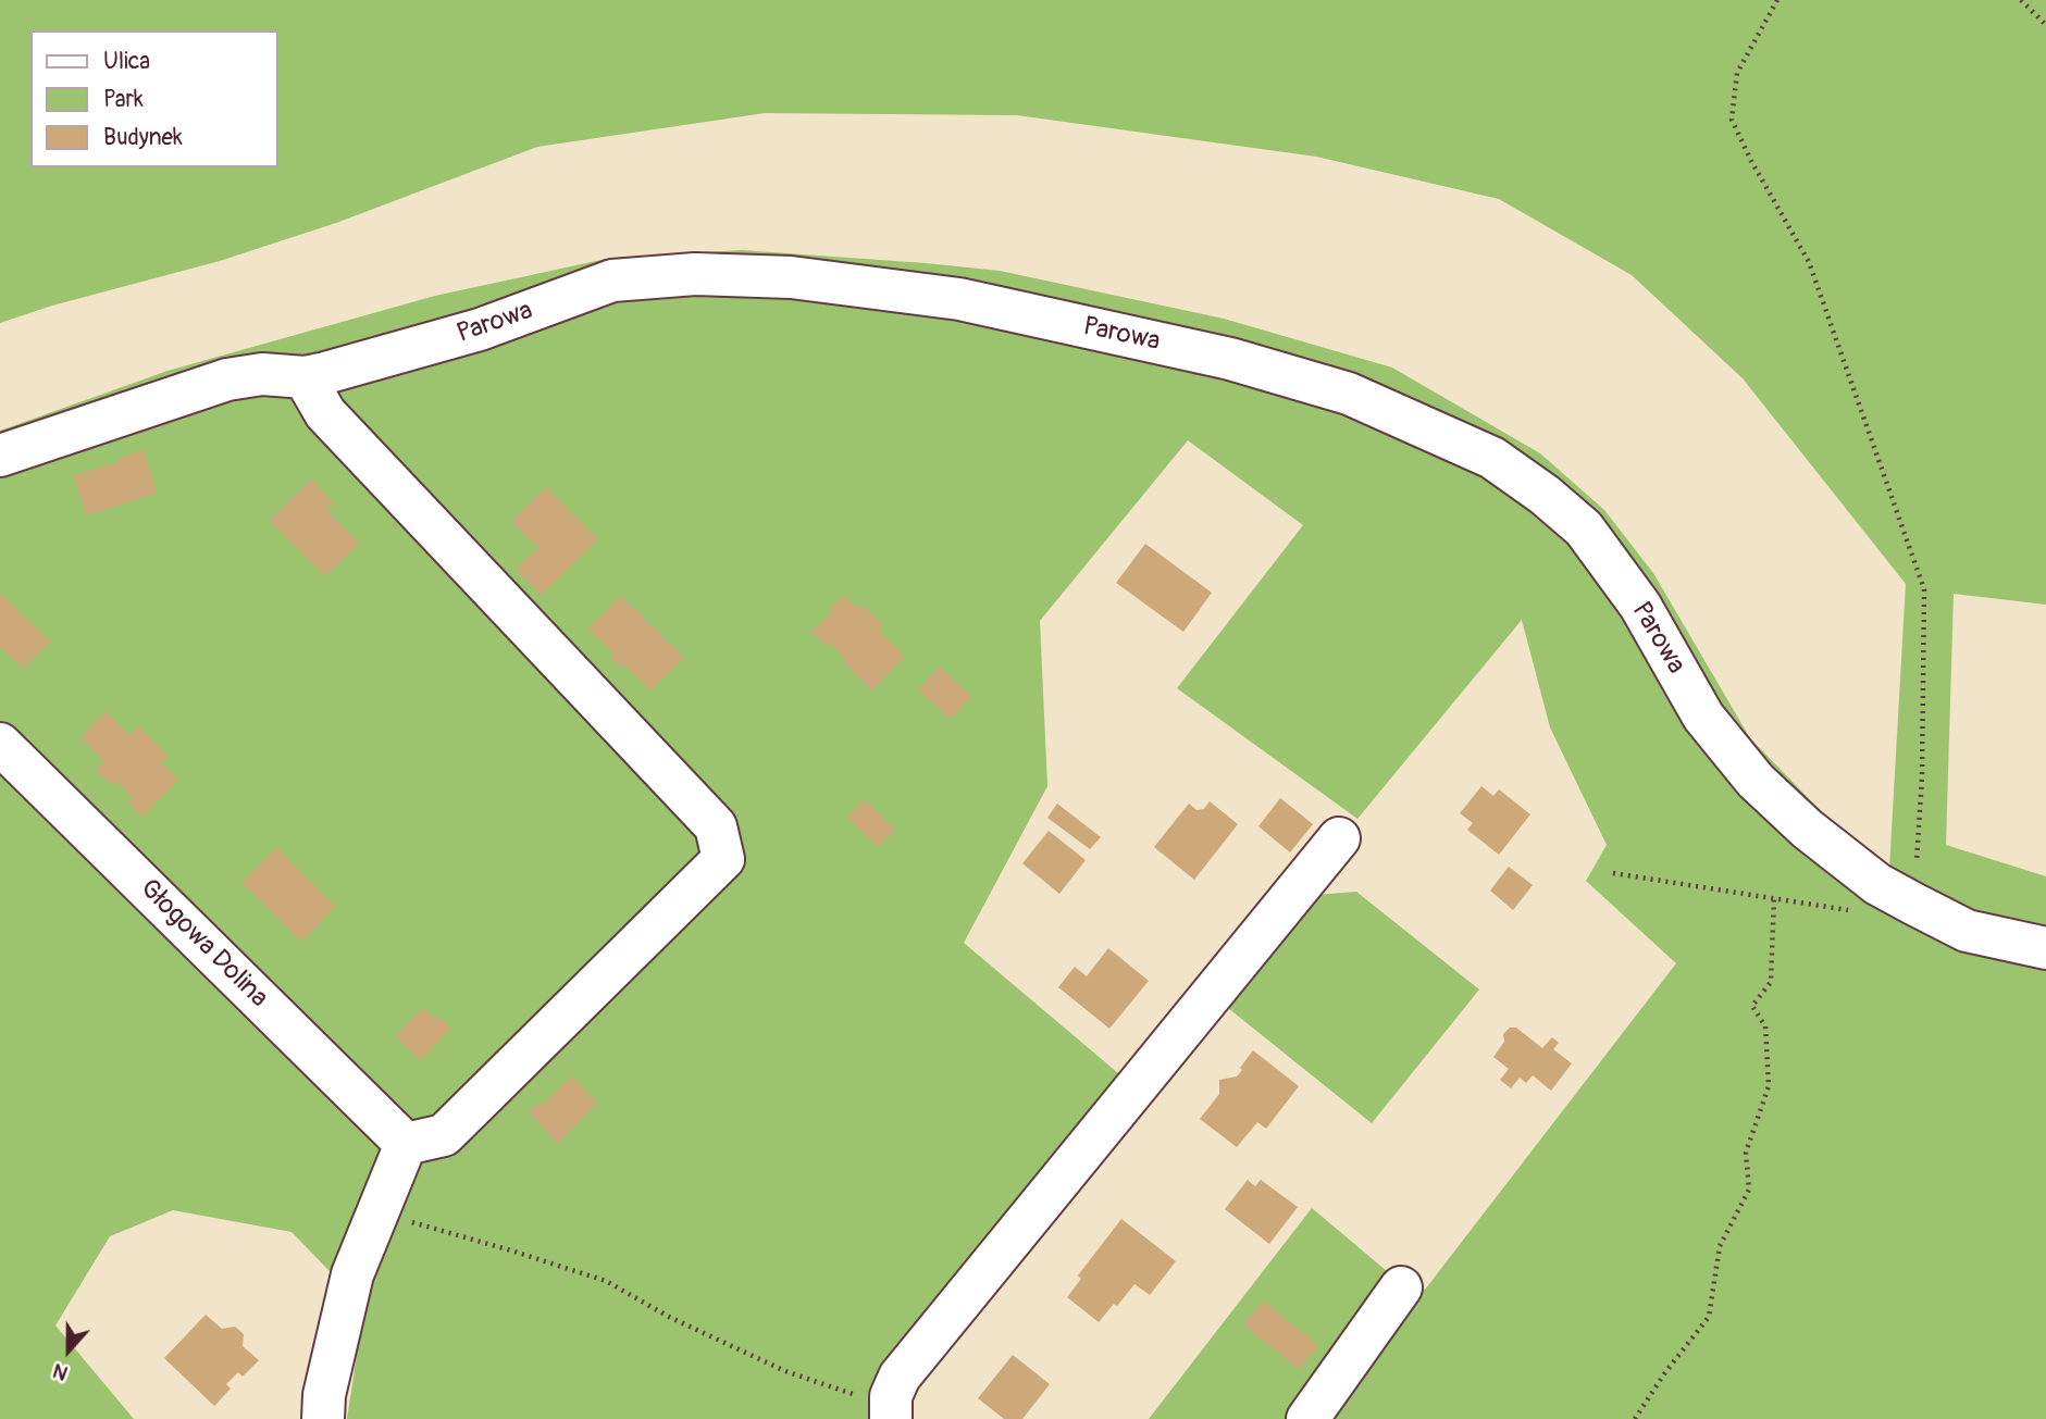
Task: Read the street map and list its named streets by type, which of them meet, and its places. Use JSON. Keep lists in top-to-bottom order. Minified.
{"streets":{"street":["Parowa","Głogowa Dolina"]},"legend":["Ulica","Park","Budynek"],"north":"bottom"}
